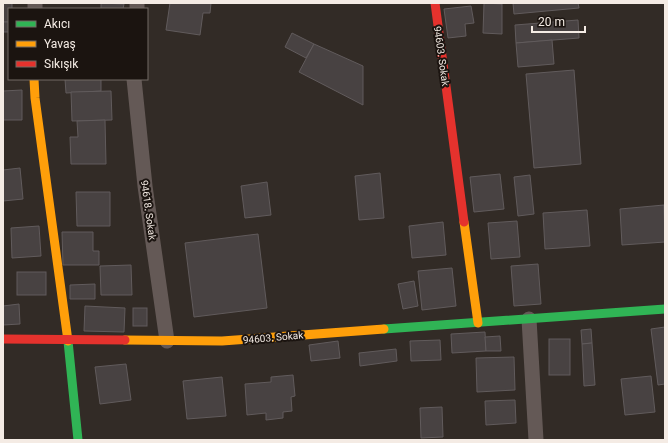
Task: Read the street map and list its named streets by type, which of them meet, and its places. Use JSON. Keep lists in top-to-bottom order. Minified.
{"streets":{"street":["94603. Sokak","94618. Sokak"]},"crossings":[["94603. Sokak","94618. Sokak"]],"legend":["Akıcı","Yavaş","Sıkışık"],"scale_bar":"20 m"}
